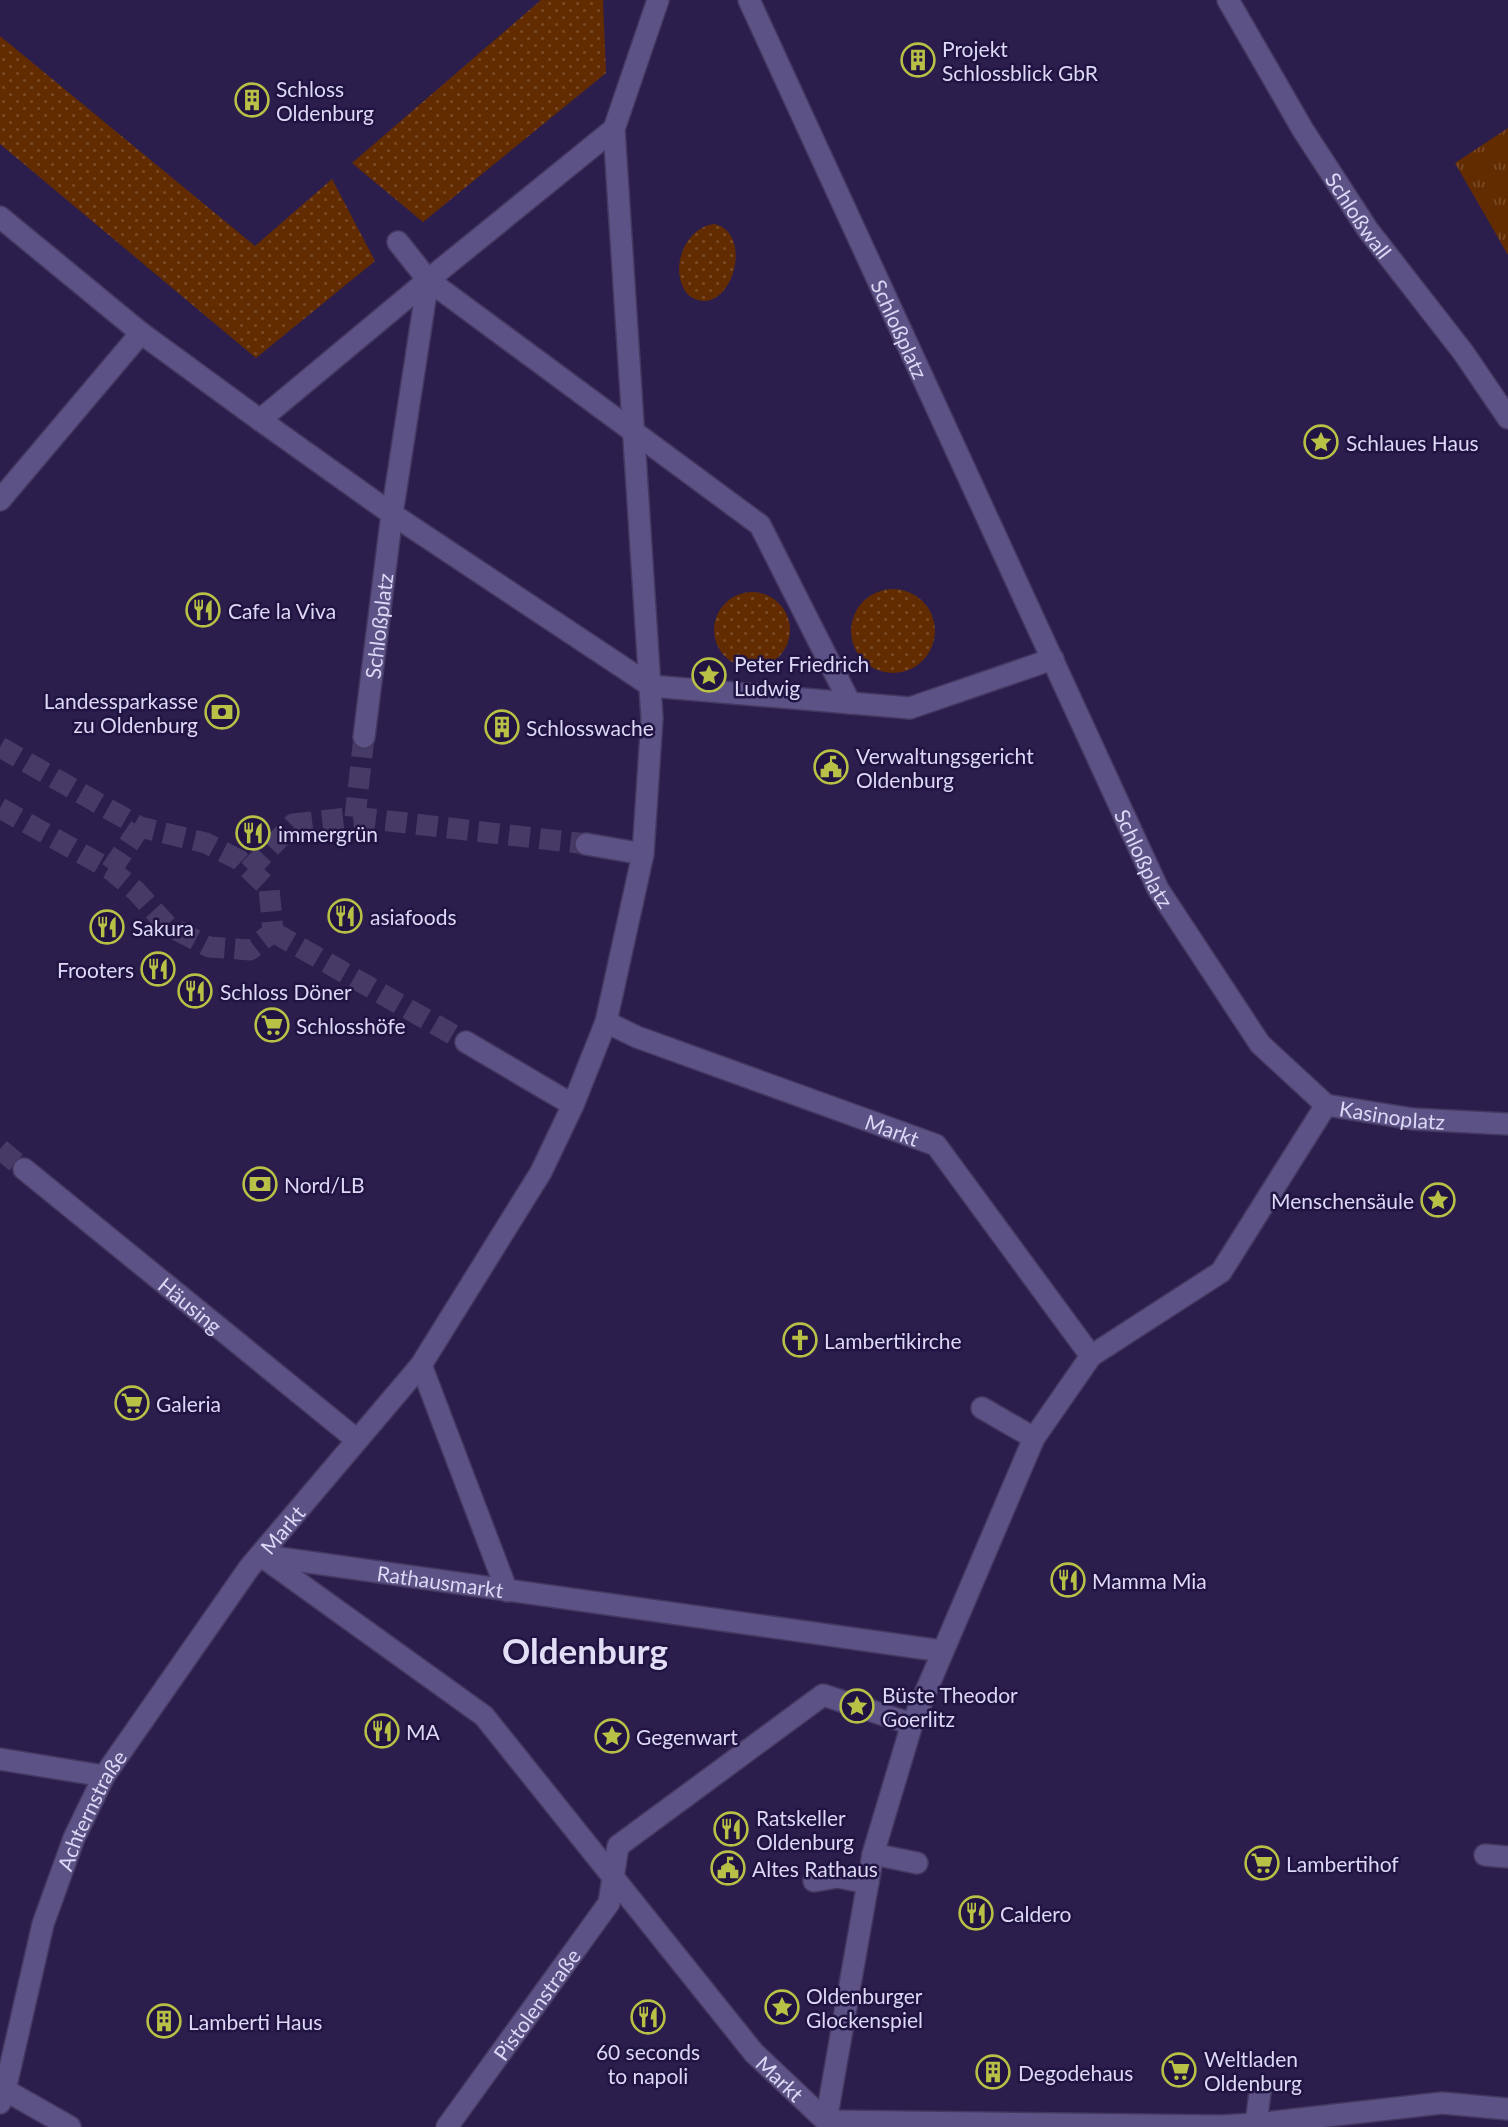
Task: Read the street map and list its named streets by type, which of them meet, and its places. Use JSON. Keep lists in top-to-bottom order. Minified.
{"streets":{"street":["Schloßwall","Schloßplatz","Kasinoplatz","Markt","Häusing","Rathausmarkt","Achternstraße","Pistolenstraße"]},"crossings":[["Schloßplatz","Kasinoplatz"],["Kasinoplatz","Markt"],["Markt","Häusing"],["Markt","Rathausmarkt"],["Markt","Achternstraße"],["Markt","Pistolenstraße"],["Rathausmarkt","Achternstraße"]],"districts":["Oldenburg"],"places":{"building":["Projekt Schlossblick GbR","Schloss Oldenburg","Schlosswache","Lamberti Haus","Degodehaus"],"place":["Schlaues Haus","Peter Friedrich Ludwig","Menschensäule","Büste Theodor Goerlitz","Gegenwart","Oldenburger Glockenspiel"],"restaurant":["Cafe la Viva","immergrün","asiafoods","Sakura","Frooters","Schloss Döner","Mamma Mia","MA","Ratskeller Oldenburg","Caldero","60 seconds to napoli"],"bank":["Landessparkasse zu Oldenburg","Nord/LB"],"public building":["Verwaltungsgericht Oldenburg","Altes Rathaus"],"supermarket":["Schlosshöfe","Galeria","Lambertihof","Weltladen Oldenburg"],"church":["Lambertikirche"]}}
